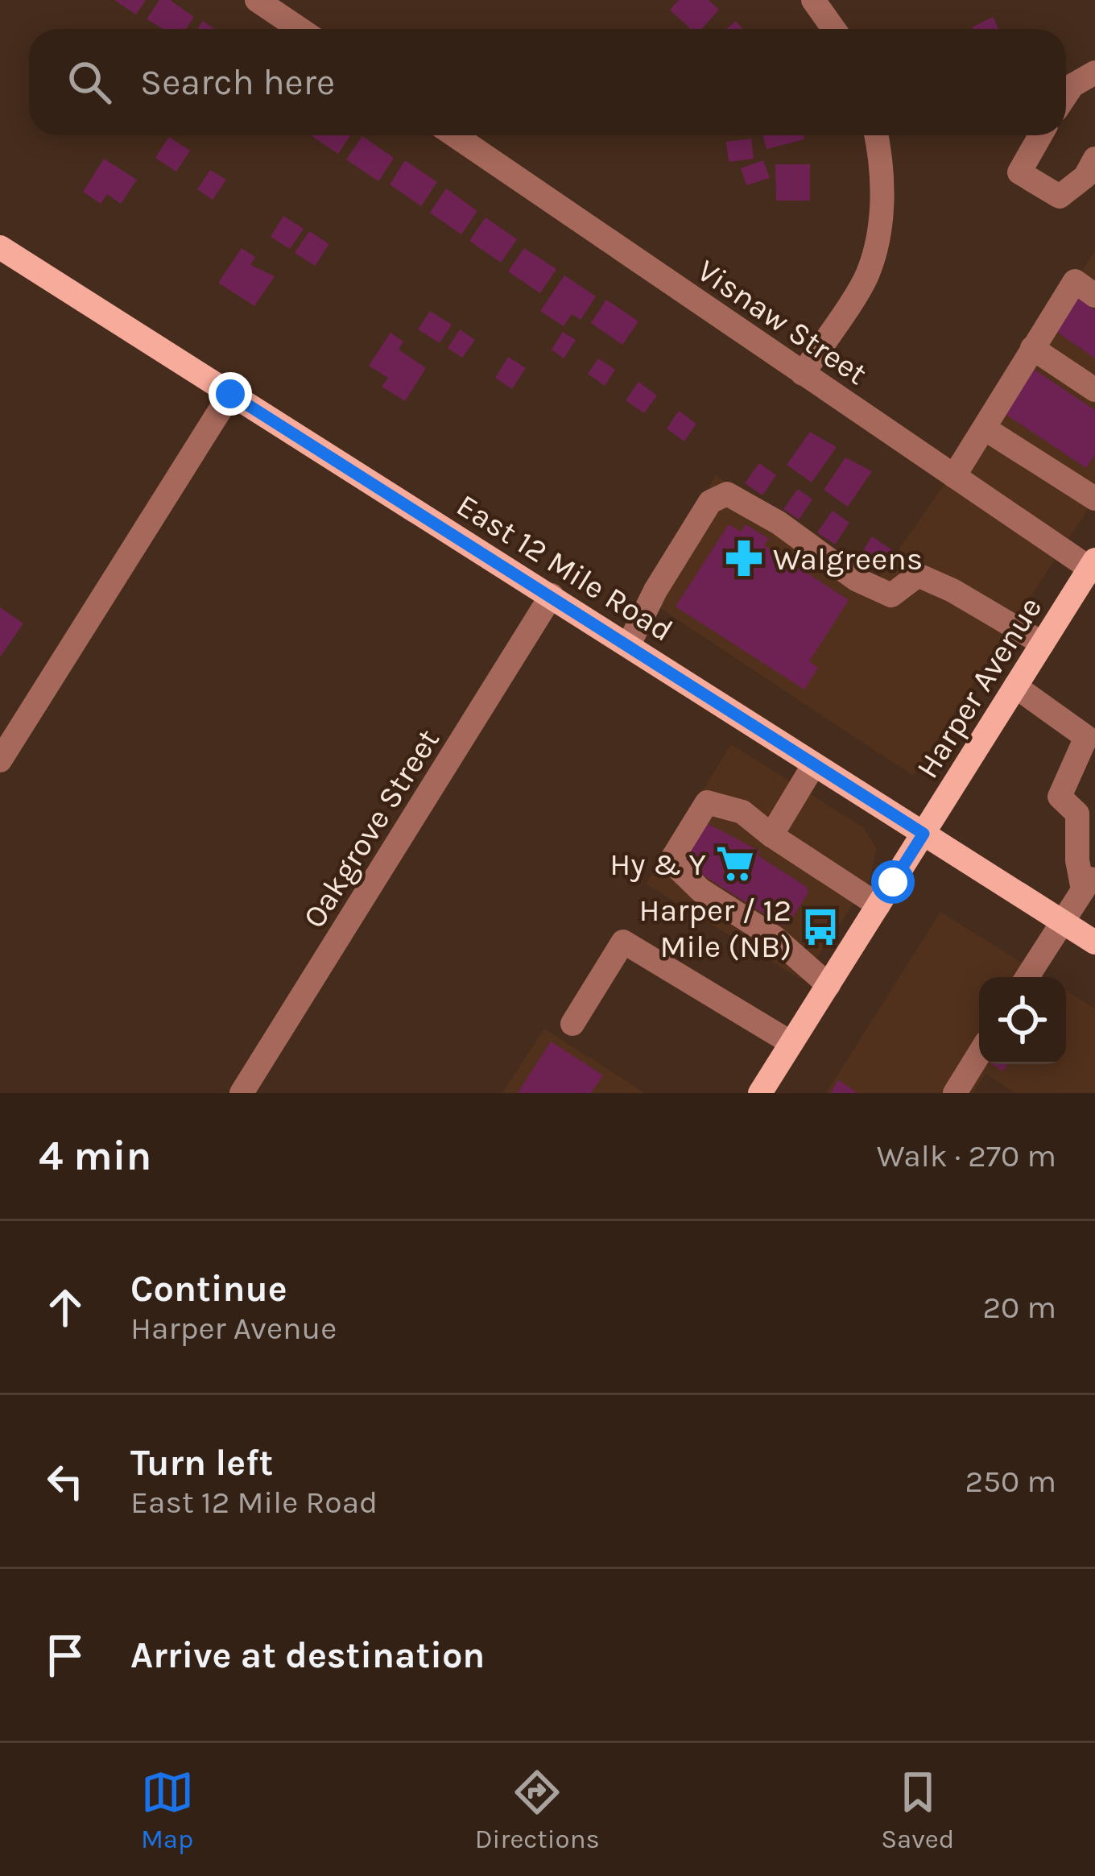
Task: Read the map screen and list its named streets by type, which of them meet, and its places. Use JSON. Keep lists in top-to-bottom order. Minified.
{"streets":{"main road":["East 12 Mile Road","Harper Avenue"],"street":["Visnaw Street","Oakgrove Street"]},"crossings":[["Visnaw Street","Harper Avenue"],["East 12 Mile Road","Harper Avenue"],["East 12 Mile Road","Oakgrove Street"]],"places":{"pharmacy":["Walgreens"],"supermarket":["Hy & Y"],"bus stop":["Harper / 12 Mile (NB)"]},"page":{"search":"Search here","heading":["4 min","Walk · 270 m"],"list":[["Continue","Harper Avenue","20 m"],["Turn left","East 12 Mile Road","250 m"],"Arrive at destination"],"nav":["Map","Directions","Saved"]}}
